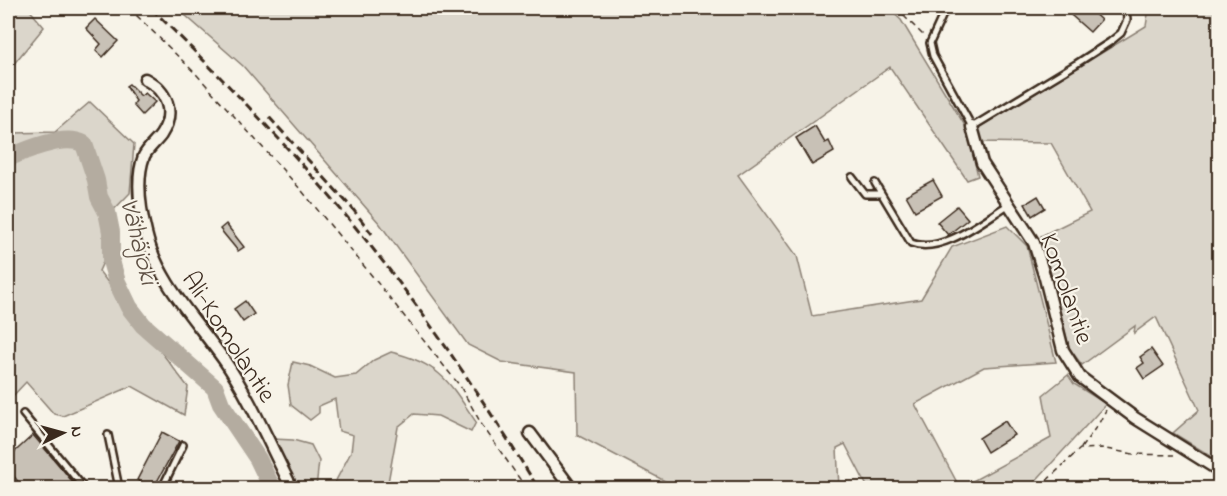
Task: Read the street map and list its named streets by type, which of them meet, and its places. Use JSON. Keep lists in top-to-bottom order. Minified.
{"streets":{"street":["Komolantie","Ali-Komolantie"]},"water":["Vähäjoki"],"north":"right"}
